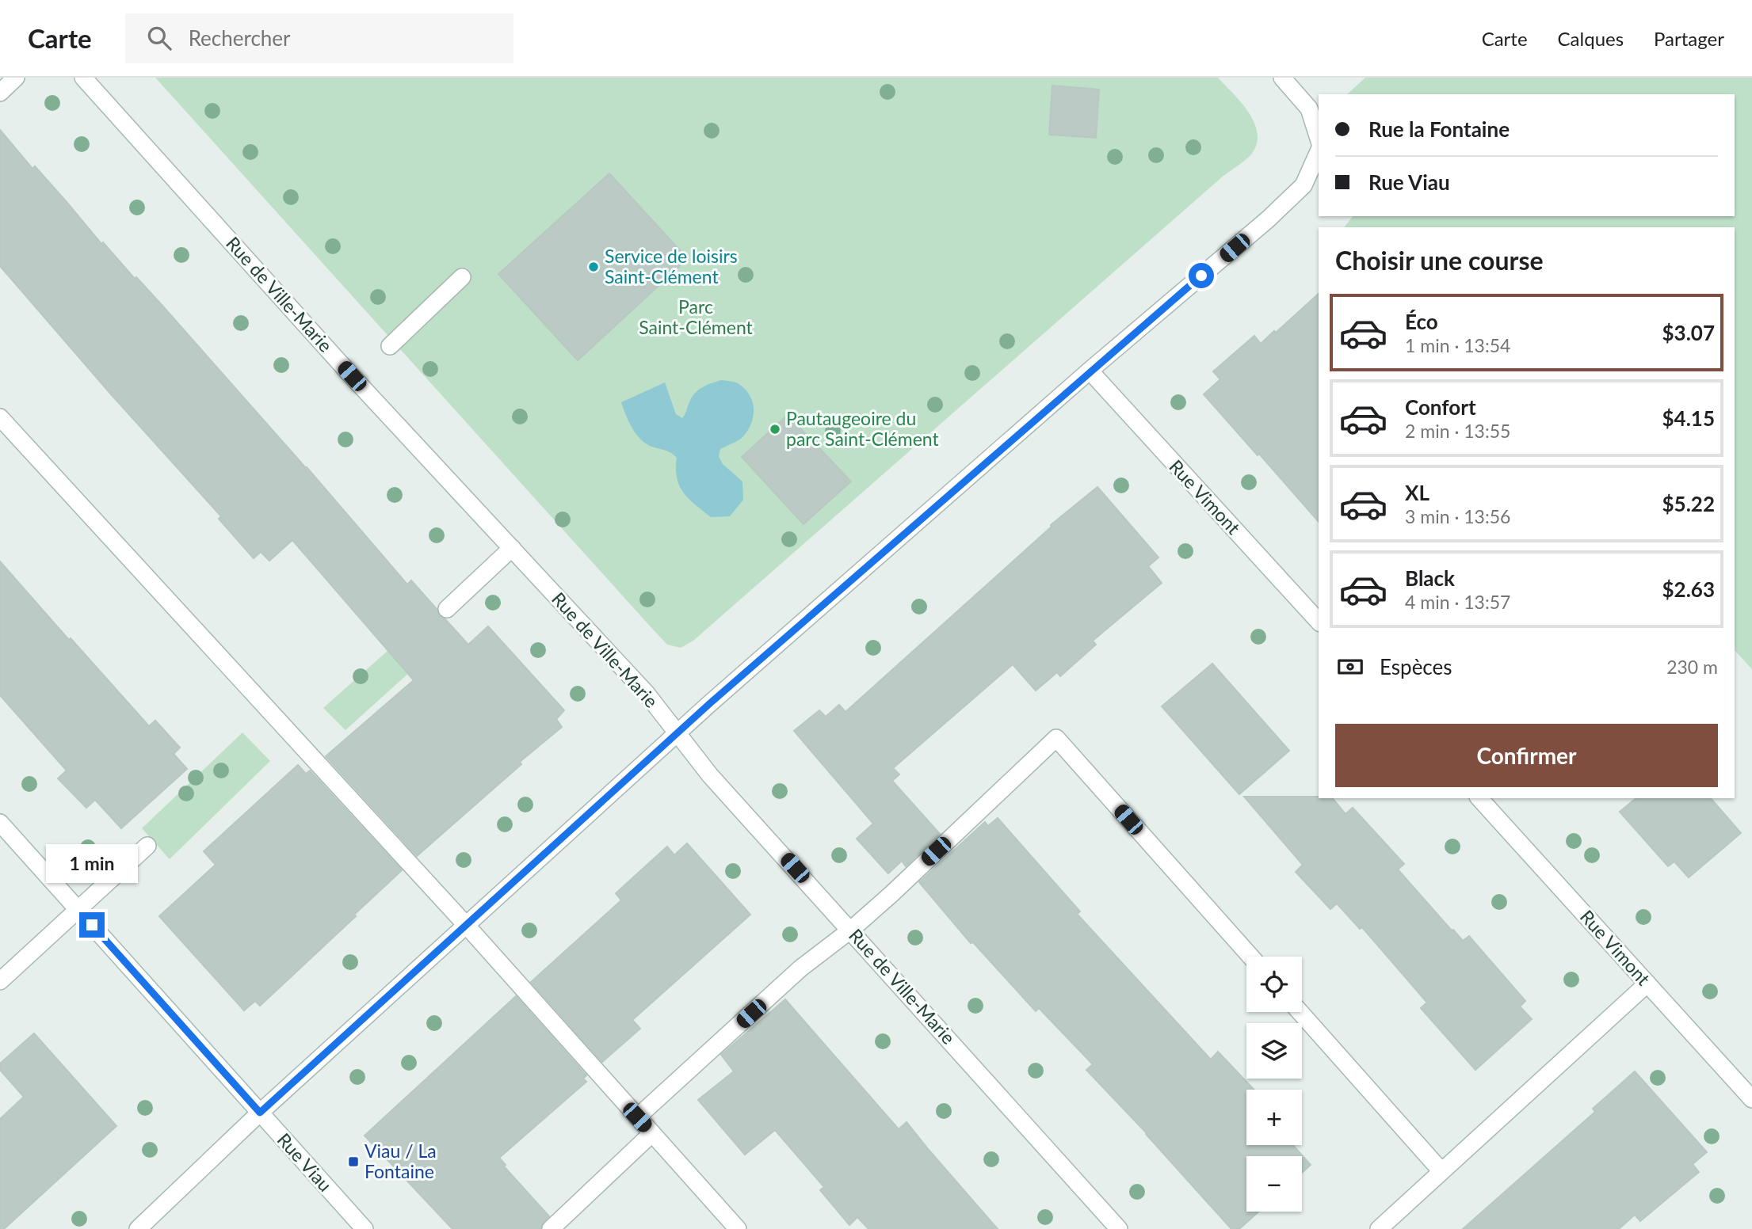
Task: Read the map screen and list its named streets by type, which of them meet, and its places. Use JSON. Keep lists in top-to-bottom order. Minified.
{"streets":{"street":["Rue de Ville-Marie","Rue Vimont","Rue Viau"]},"parks":["Parc Saint-Clément"],"places":{"other":["Service de loisirs Saint-Clément","Pautaugeoire du parc Saint-Clément"],"transit":["Viau / La Fontaine"]},"page":{"header":"Carte","search":"Rechercher","nav":["Carte","Calques","Partager"],"banner":["Rue la Fontaine","Rue Viau"],"heading":"Choisir une course","list":[{"name":"Éco","note":"1 min · 13:54","value":"$3.07"},{"name":"Confort","note":"2 min · 13:55","value":"$4.15"},{"name":"XL","note":"3 min · 13:56","value":"$5.22"},{"name":"Black","note":"4 min · 13:57","value":"$2.63"}],"pay":["Espèces","230 m"],"buttons":"Confirmer","bubble":"1 min","map_buttons":["+","−"]}}
